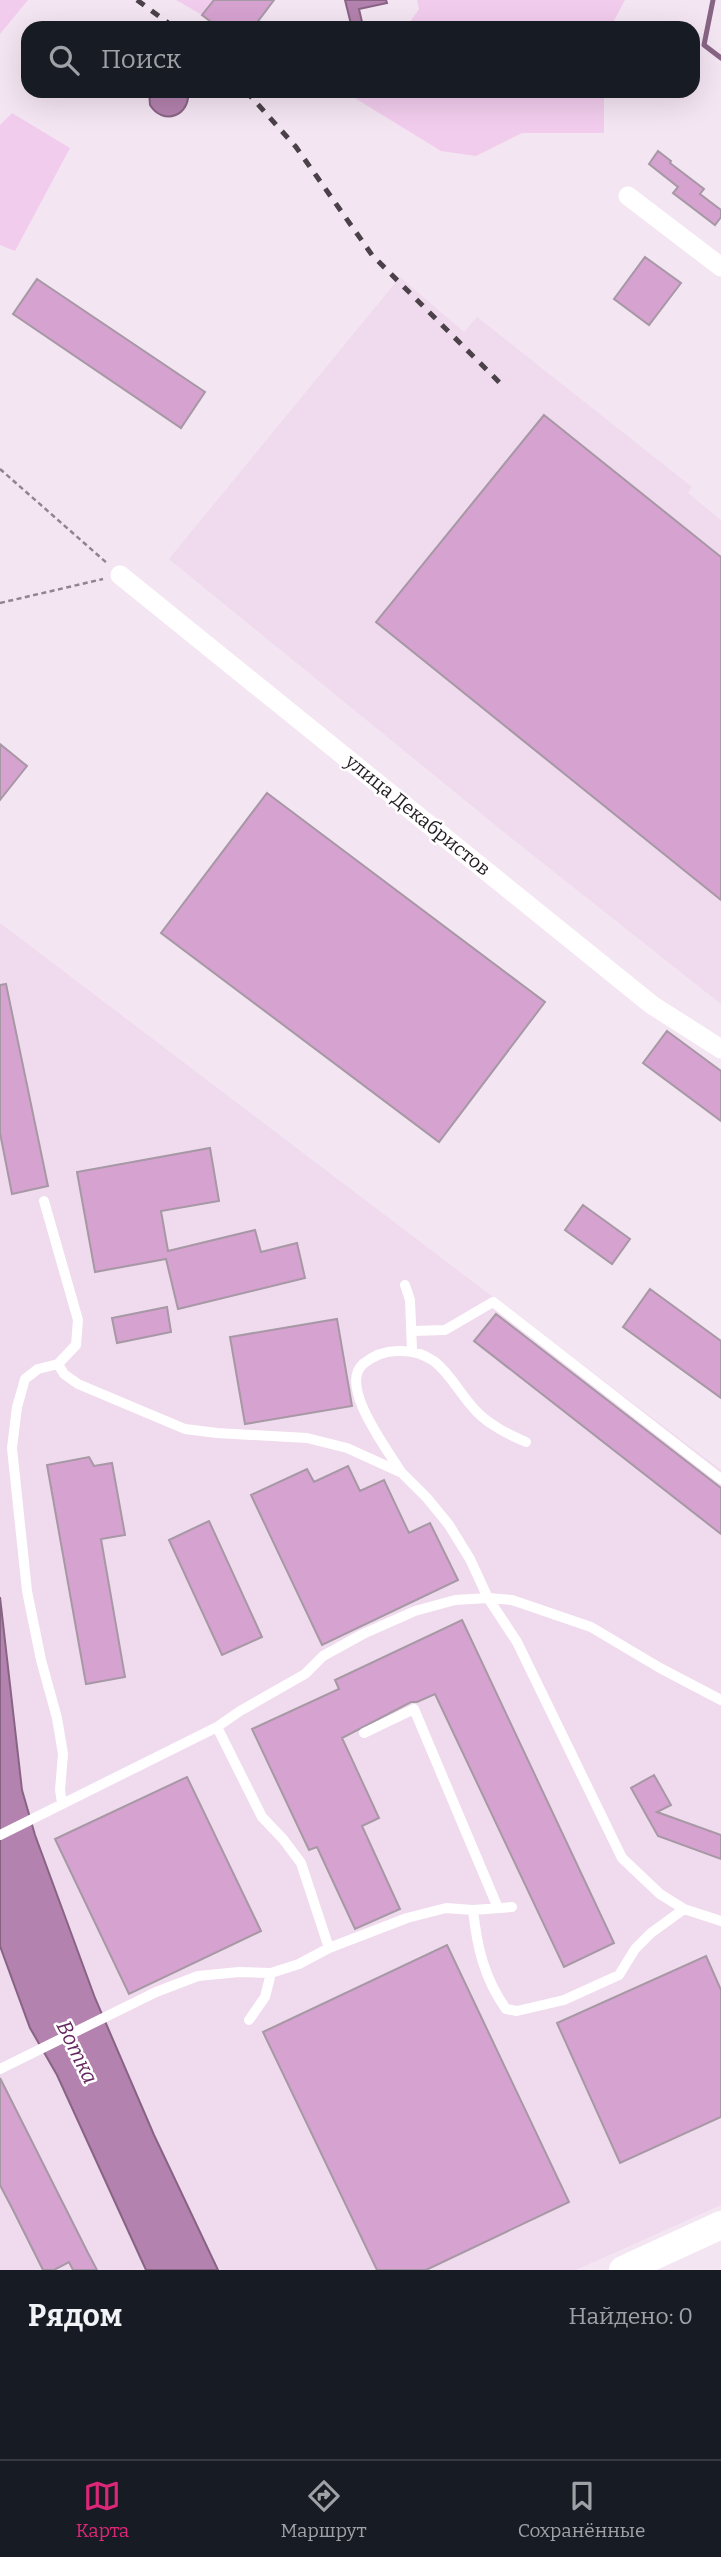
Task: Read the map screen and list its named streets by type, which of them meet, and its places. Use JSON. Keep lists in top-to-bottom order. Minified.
{"streets":{"street":["улица Декабристов"]},"water":["Вотка"],"page":{"search":"Поиск","heading":["Рядом","Найдено: 0"],"nav":["Карта","Маршрут","Сохранённые"]}}
